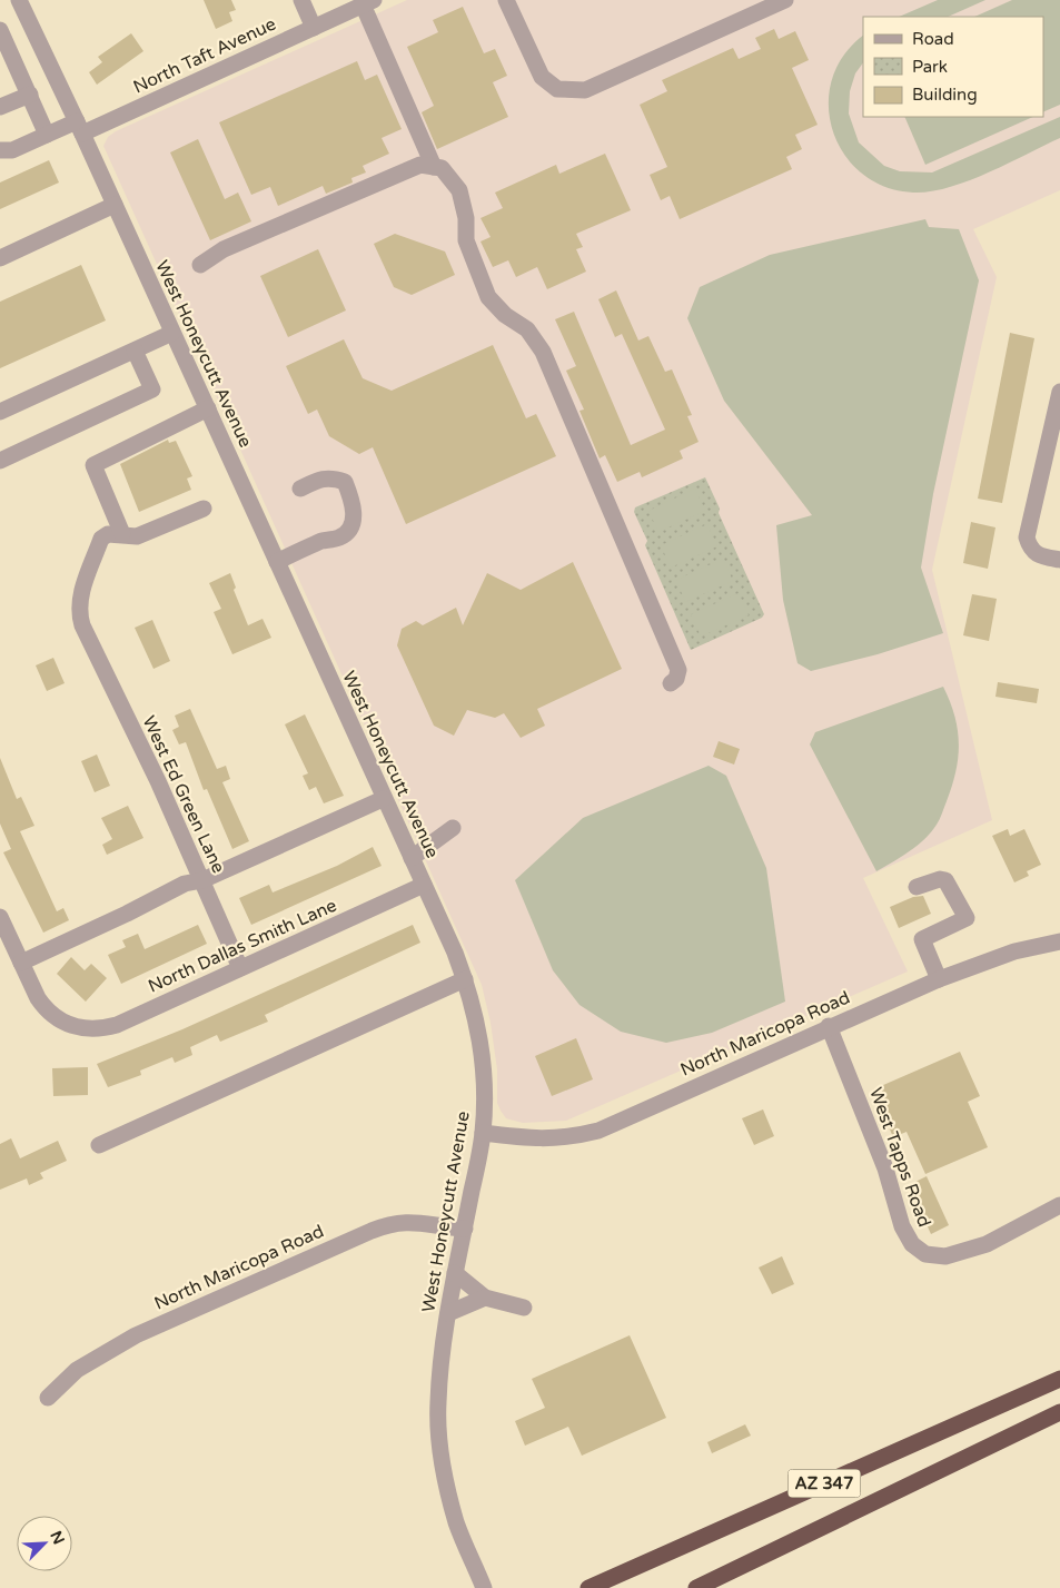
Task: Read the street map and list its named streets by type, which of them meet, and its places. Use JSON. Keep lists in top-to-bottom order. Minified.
{"streets":{"highway":["AZ 347"],"street":["North Taft Avenue","West Honeycutt Avenue","West Ed Green Lane","North Dallas Smith Lane","North Maricopa Road","West Tapps Road"]},"crossings":[["North Taft Avenue","West Honeycutt Avenue"],["West Honeycutt Avenue","North Dallas Smith Lane"],["West Honeycutt Avenue","North Maricopa Road"],["West Ed Green Lane","North Dallas Smith Lane"],["North Maricopa Road","West Tapps Road"]],"legend":["Road","Park","Building"],"north":"top right"}
